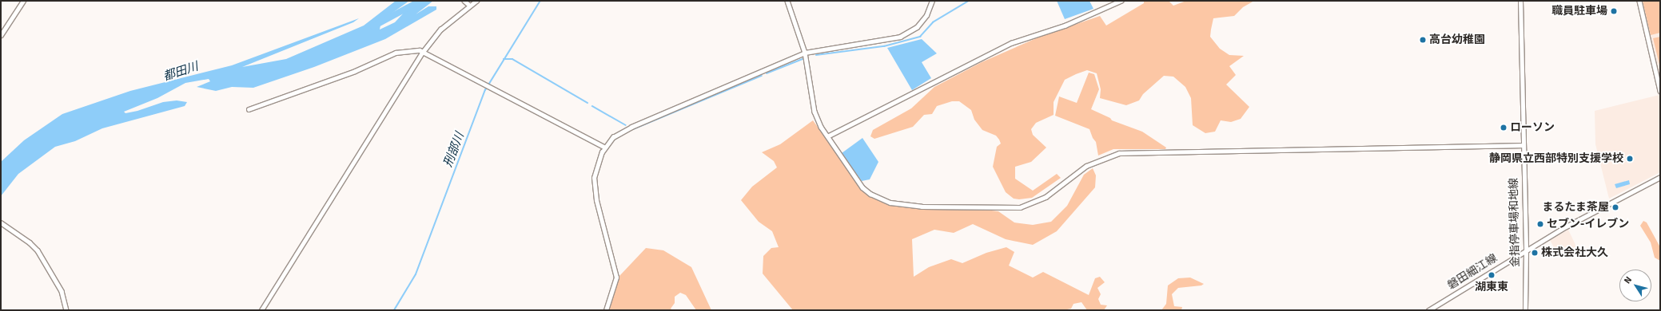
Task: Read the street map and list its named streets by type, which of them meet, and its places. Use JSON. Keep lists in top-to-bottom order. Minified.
{"streets":{"main road":["金指停車場和地線","磐田細江線"]},"crossings":[["金指停車場和地線","磐田細江線"]],"water":["都田川","刑部川"],"places":["職員駐車場","高台幼稚園","ローソン","静岡県立西部特別支援学校","まるたま茶屋","セブン-イレブン","株式会社大久","湖東東"],"north":"top left"}
